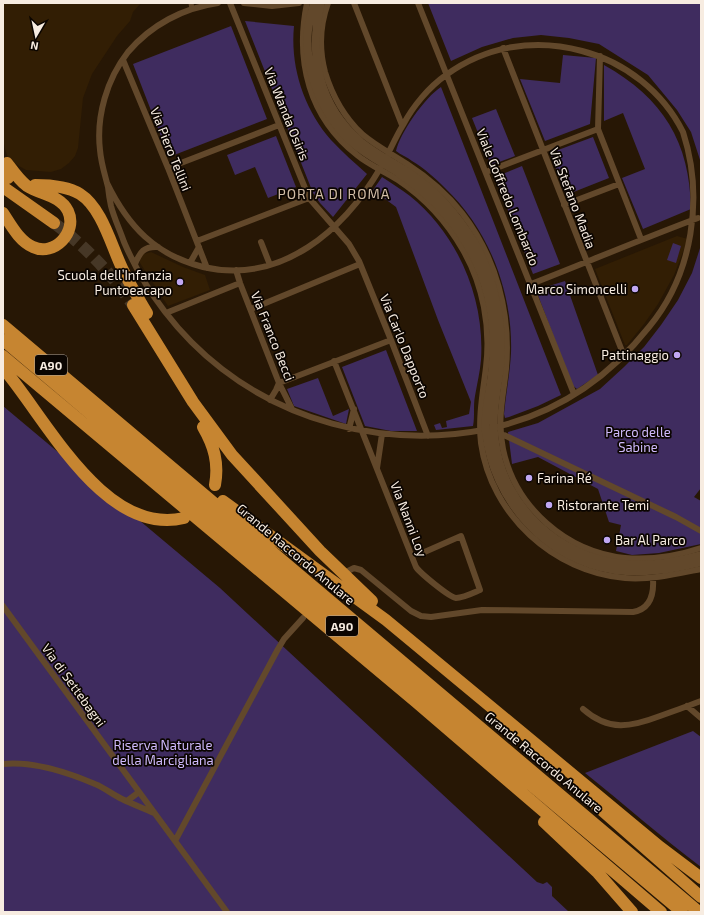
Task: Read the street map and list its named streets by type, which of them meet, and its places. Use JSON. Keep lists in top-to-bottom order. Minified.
{"streets":{"highway":["A90","Grande Raccordo Anulare"],"street":["Via Wanda Osiris","Via Piero Tellini","Viale Goffredo Lombardo","Via Stefano Madia","Via Franco Becci","Via Carlo Dapporto","Via Nanni Loy","Via di Settebagni"]},"crossings":[["Via Wanda Osiris","Via Carlo Dapporto"]],"districts":["PORTA DI ROMA"],"parks":["Parco delle Sabine","Riserva Naturale della Marcigliana"],"places":["Scuola dell’Infanzia Puntoeacapo","Marco Simoncelli","Pattinaggio","Farina Ré","Ristorante Temi","Bar Al Parco"],"north":"bottom"}
